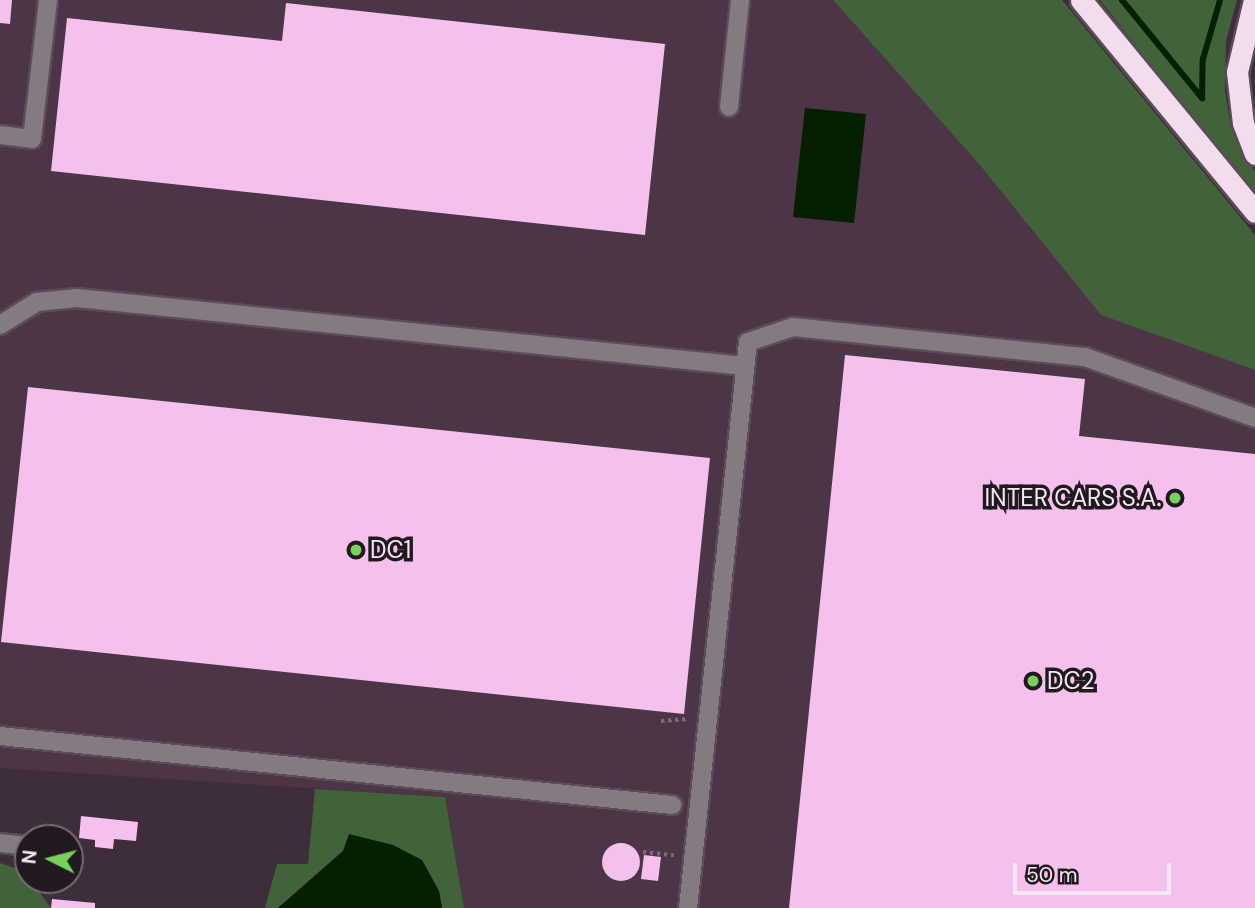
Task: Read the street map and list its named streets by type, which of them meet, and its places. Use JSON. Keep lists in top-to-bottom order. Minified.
{"places":["INTER CARS S.A.","DC1","DC2"],"scale_bar":"50 m","north":"left"}
